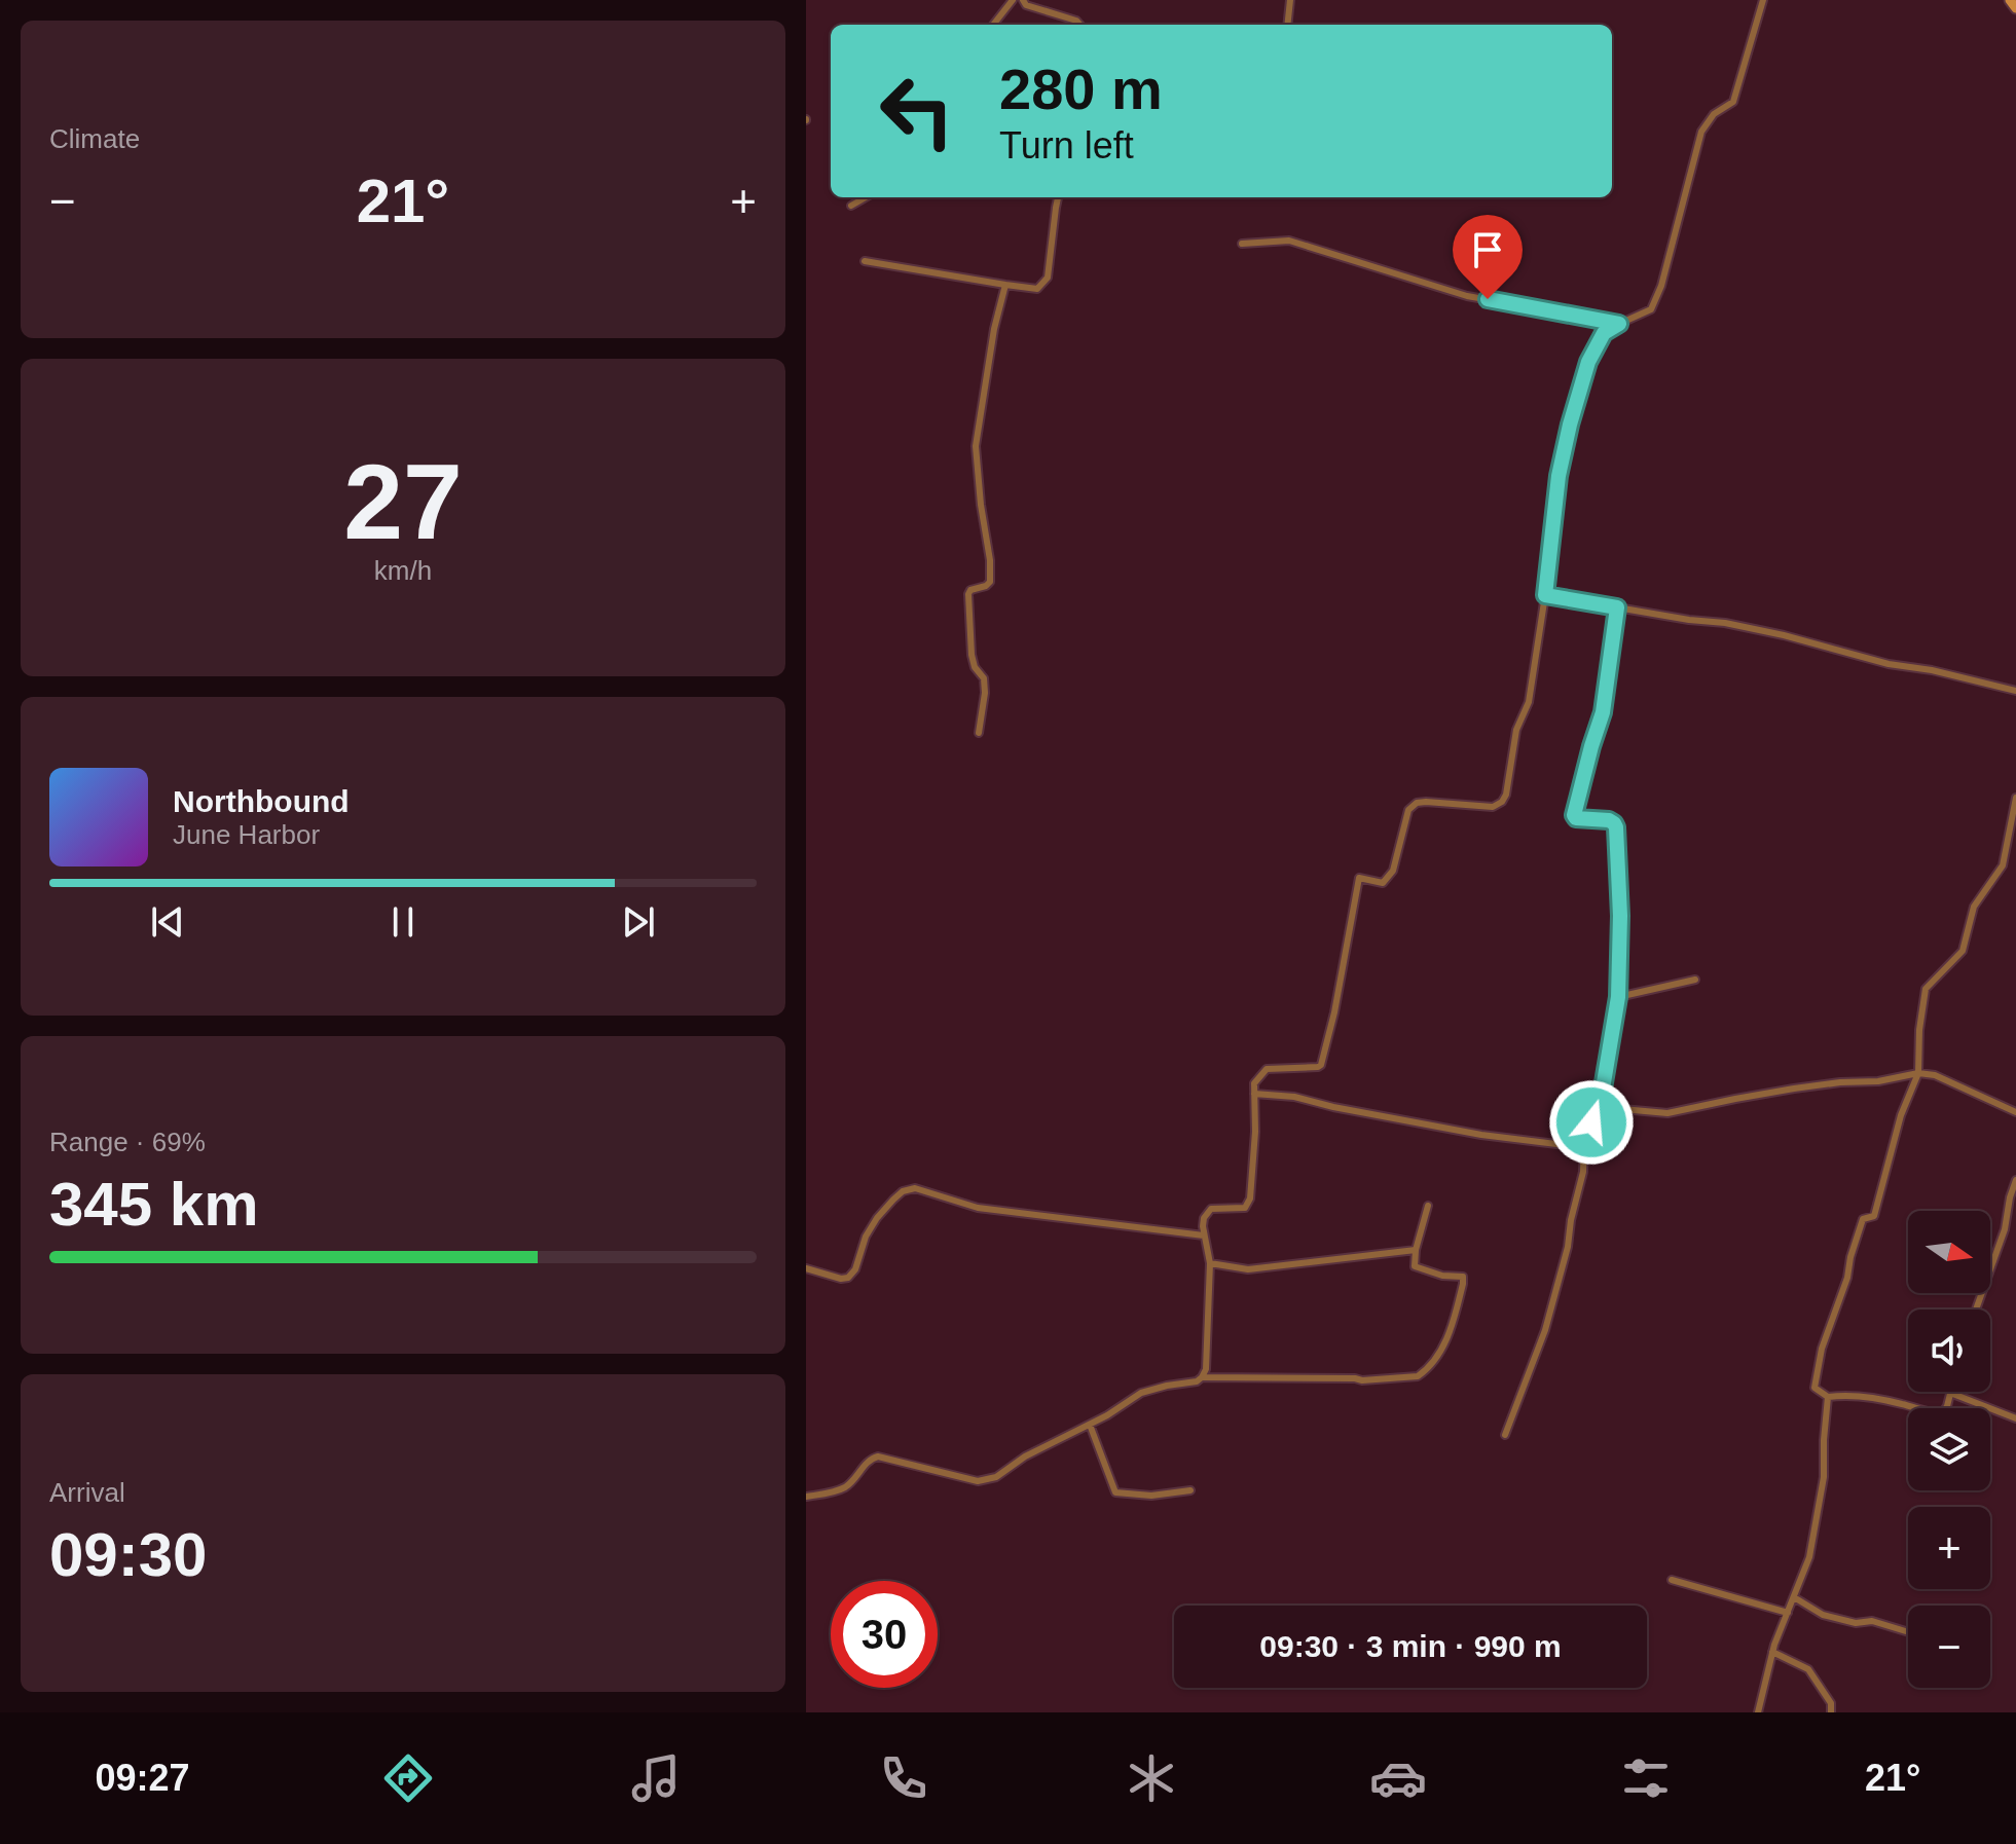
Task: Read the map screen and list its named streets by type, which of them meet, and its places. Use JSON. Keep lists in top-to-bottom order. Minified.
{"north":"right","page":{"tile":["Climate",["27","km/h"],["Range · 69%","345 km"],["Arrival","09:30"]],"turn":["280 m","Turn left"],"heat":["−","21°","+"],"song":["Northbound","June Harbor"],"map_buttons":["+","−"],"limit":"30","trip":"09:30 · 3 min · 990 m","tabs":["09:27","21°"]}}
